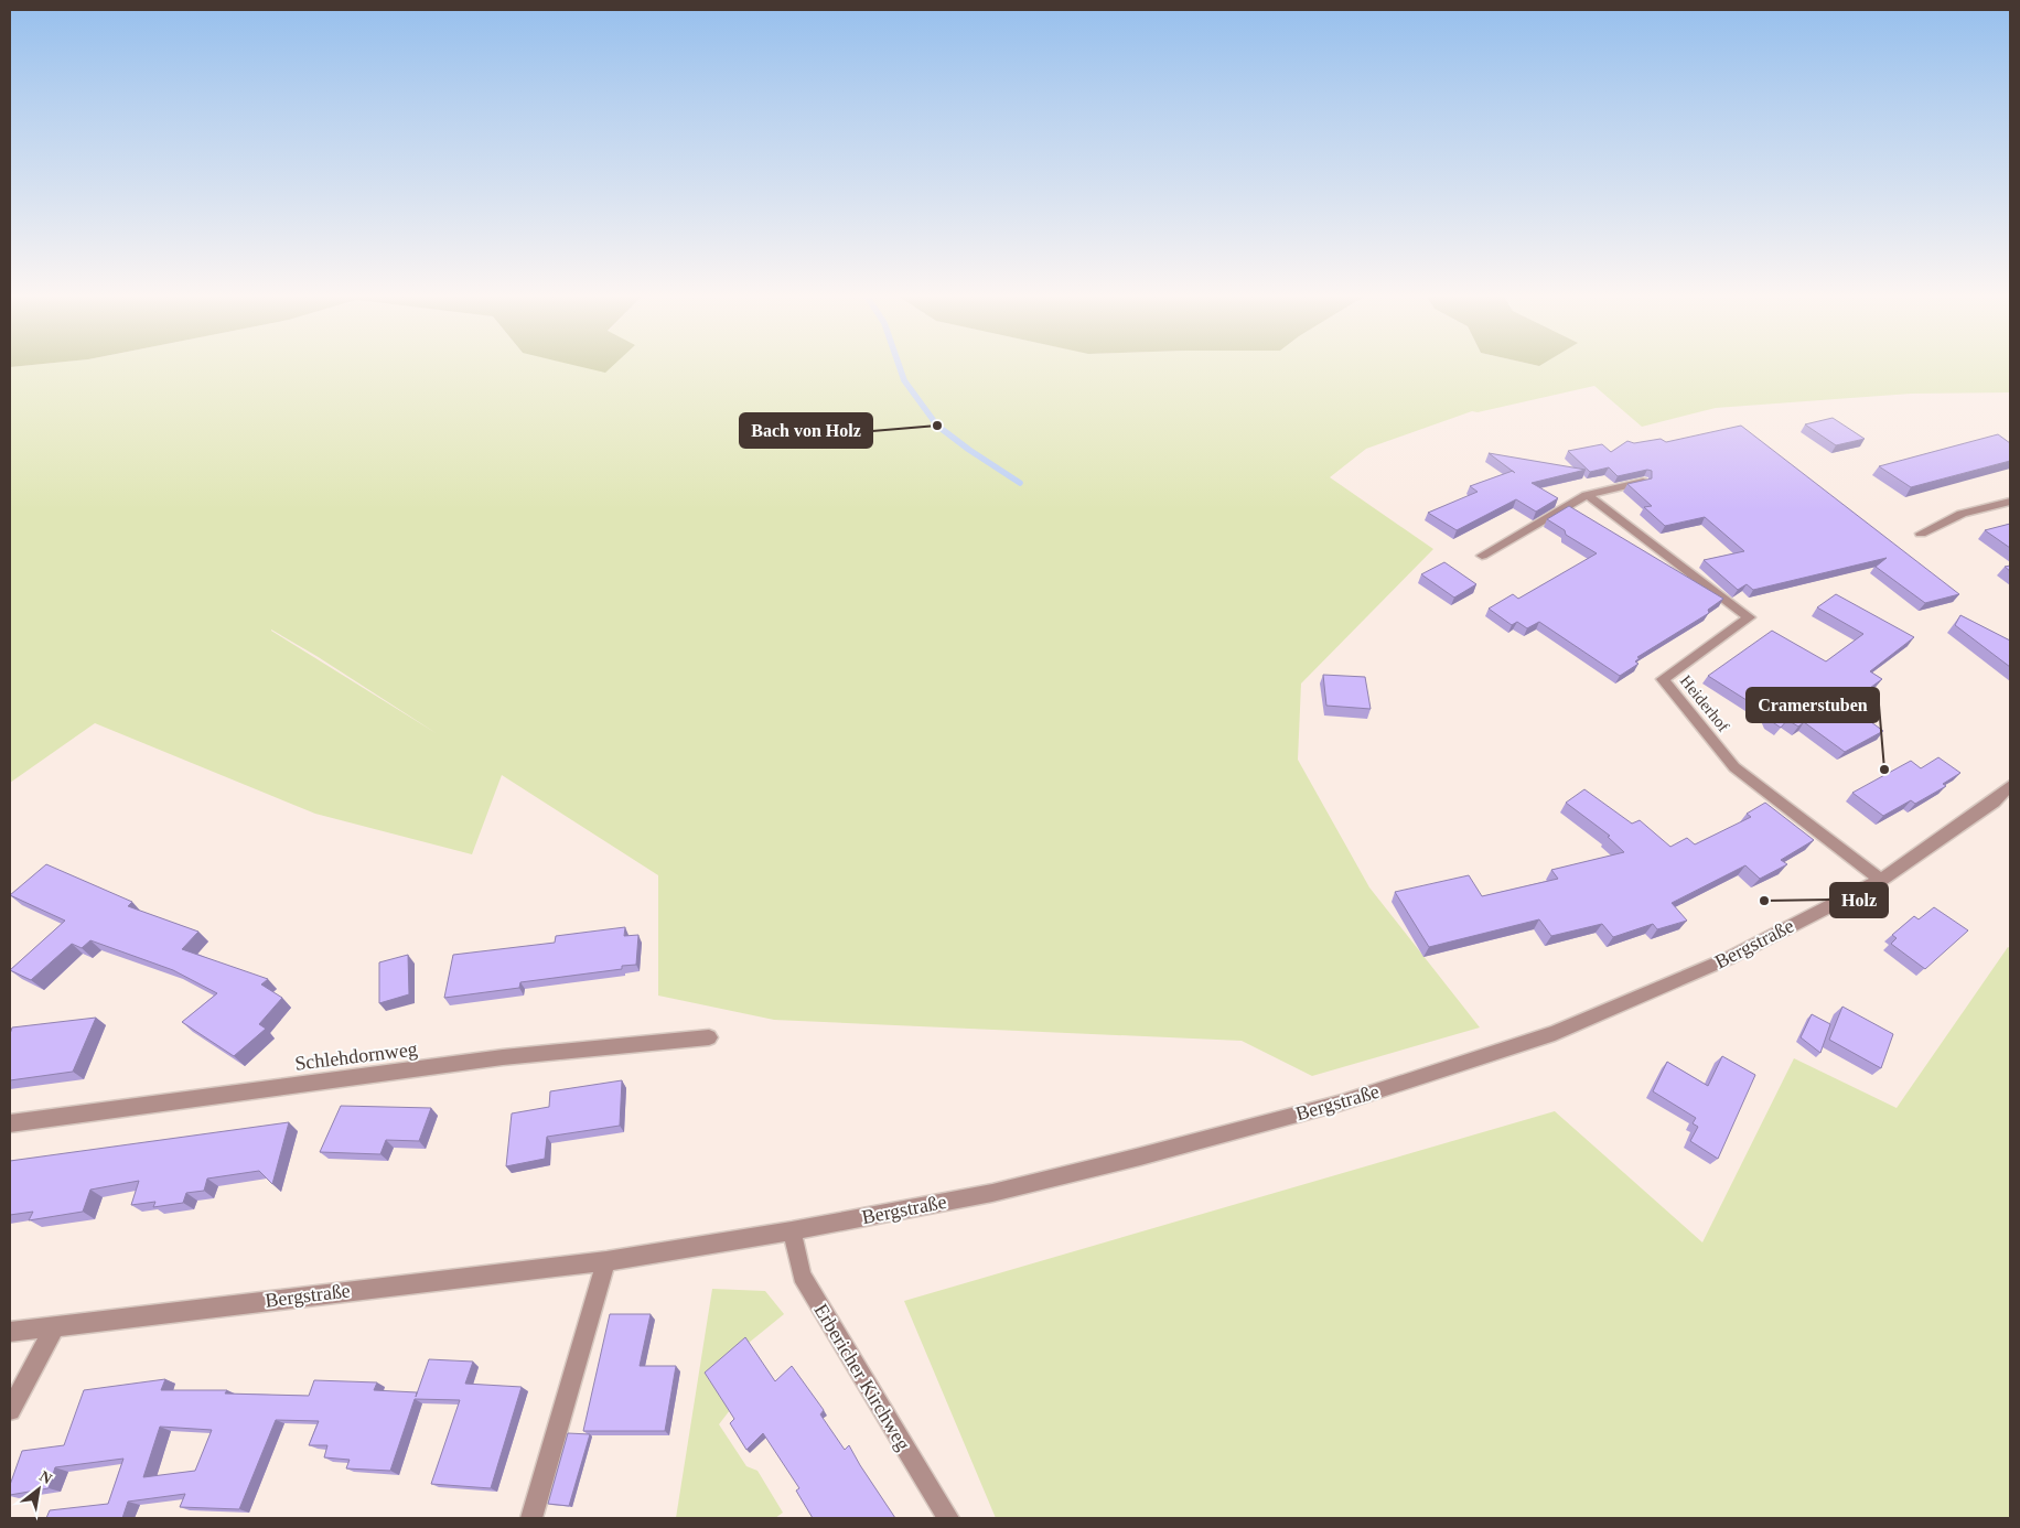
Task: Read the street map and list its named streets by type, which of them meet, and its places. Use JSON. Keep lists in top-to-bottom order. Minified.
{"streets":{"street":["Heiderhof","Bergstraße","Schlehdornweg","Erbericher Kirchweg"]},"crossings":[["Heiderhof","Bergstraße"],["Bergstraße","Erbericher Kirchweg"]],"places":["Bach von Holz","Cramerstuben","Holz"],"north":"top right"}
